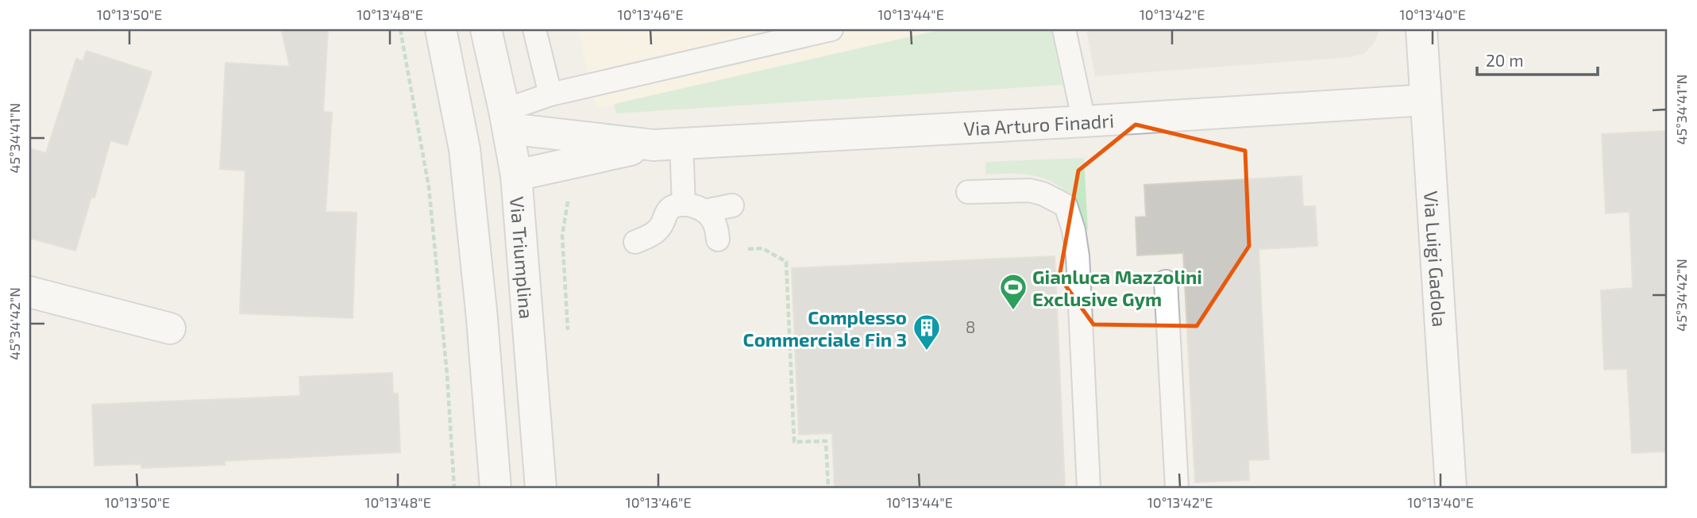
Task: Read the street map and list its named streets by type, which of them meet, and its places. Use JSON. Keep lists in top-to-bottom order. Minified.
{"streets":{"street":["Via Arturo Finadri","Via Triumplina","Via Luigi Gadola"]},"crossings":[["Via Arturo Finadri","Via Luigi Gadola"]],"places":{"sports":["Gianluca Mazzolini Exclusive Gym"],"building":["Complesso Commerciale Fin 3"]},"house_numbers":["8"],"scale_bar":"20 m","coordinates":["10°13'50\"E","10°13'48\"E","10°13'46\"E","10°13'44\"E","10°13'42\"E","10°13'40\"E","45°34'41\"N","45°34'42\"N"]}
